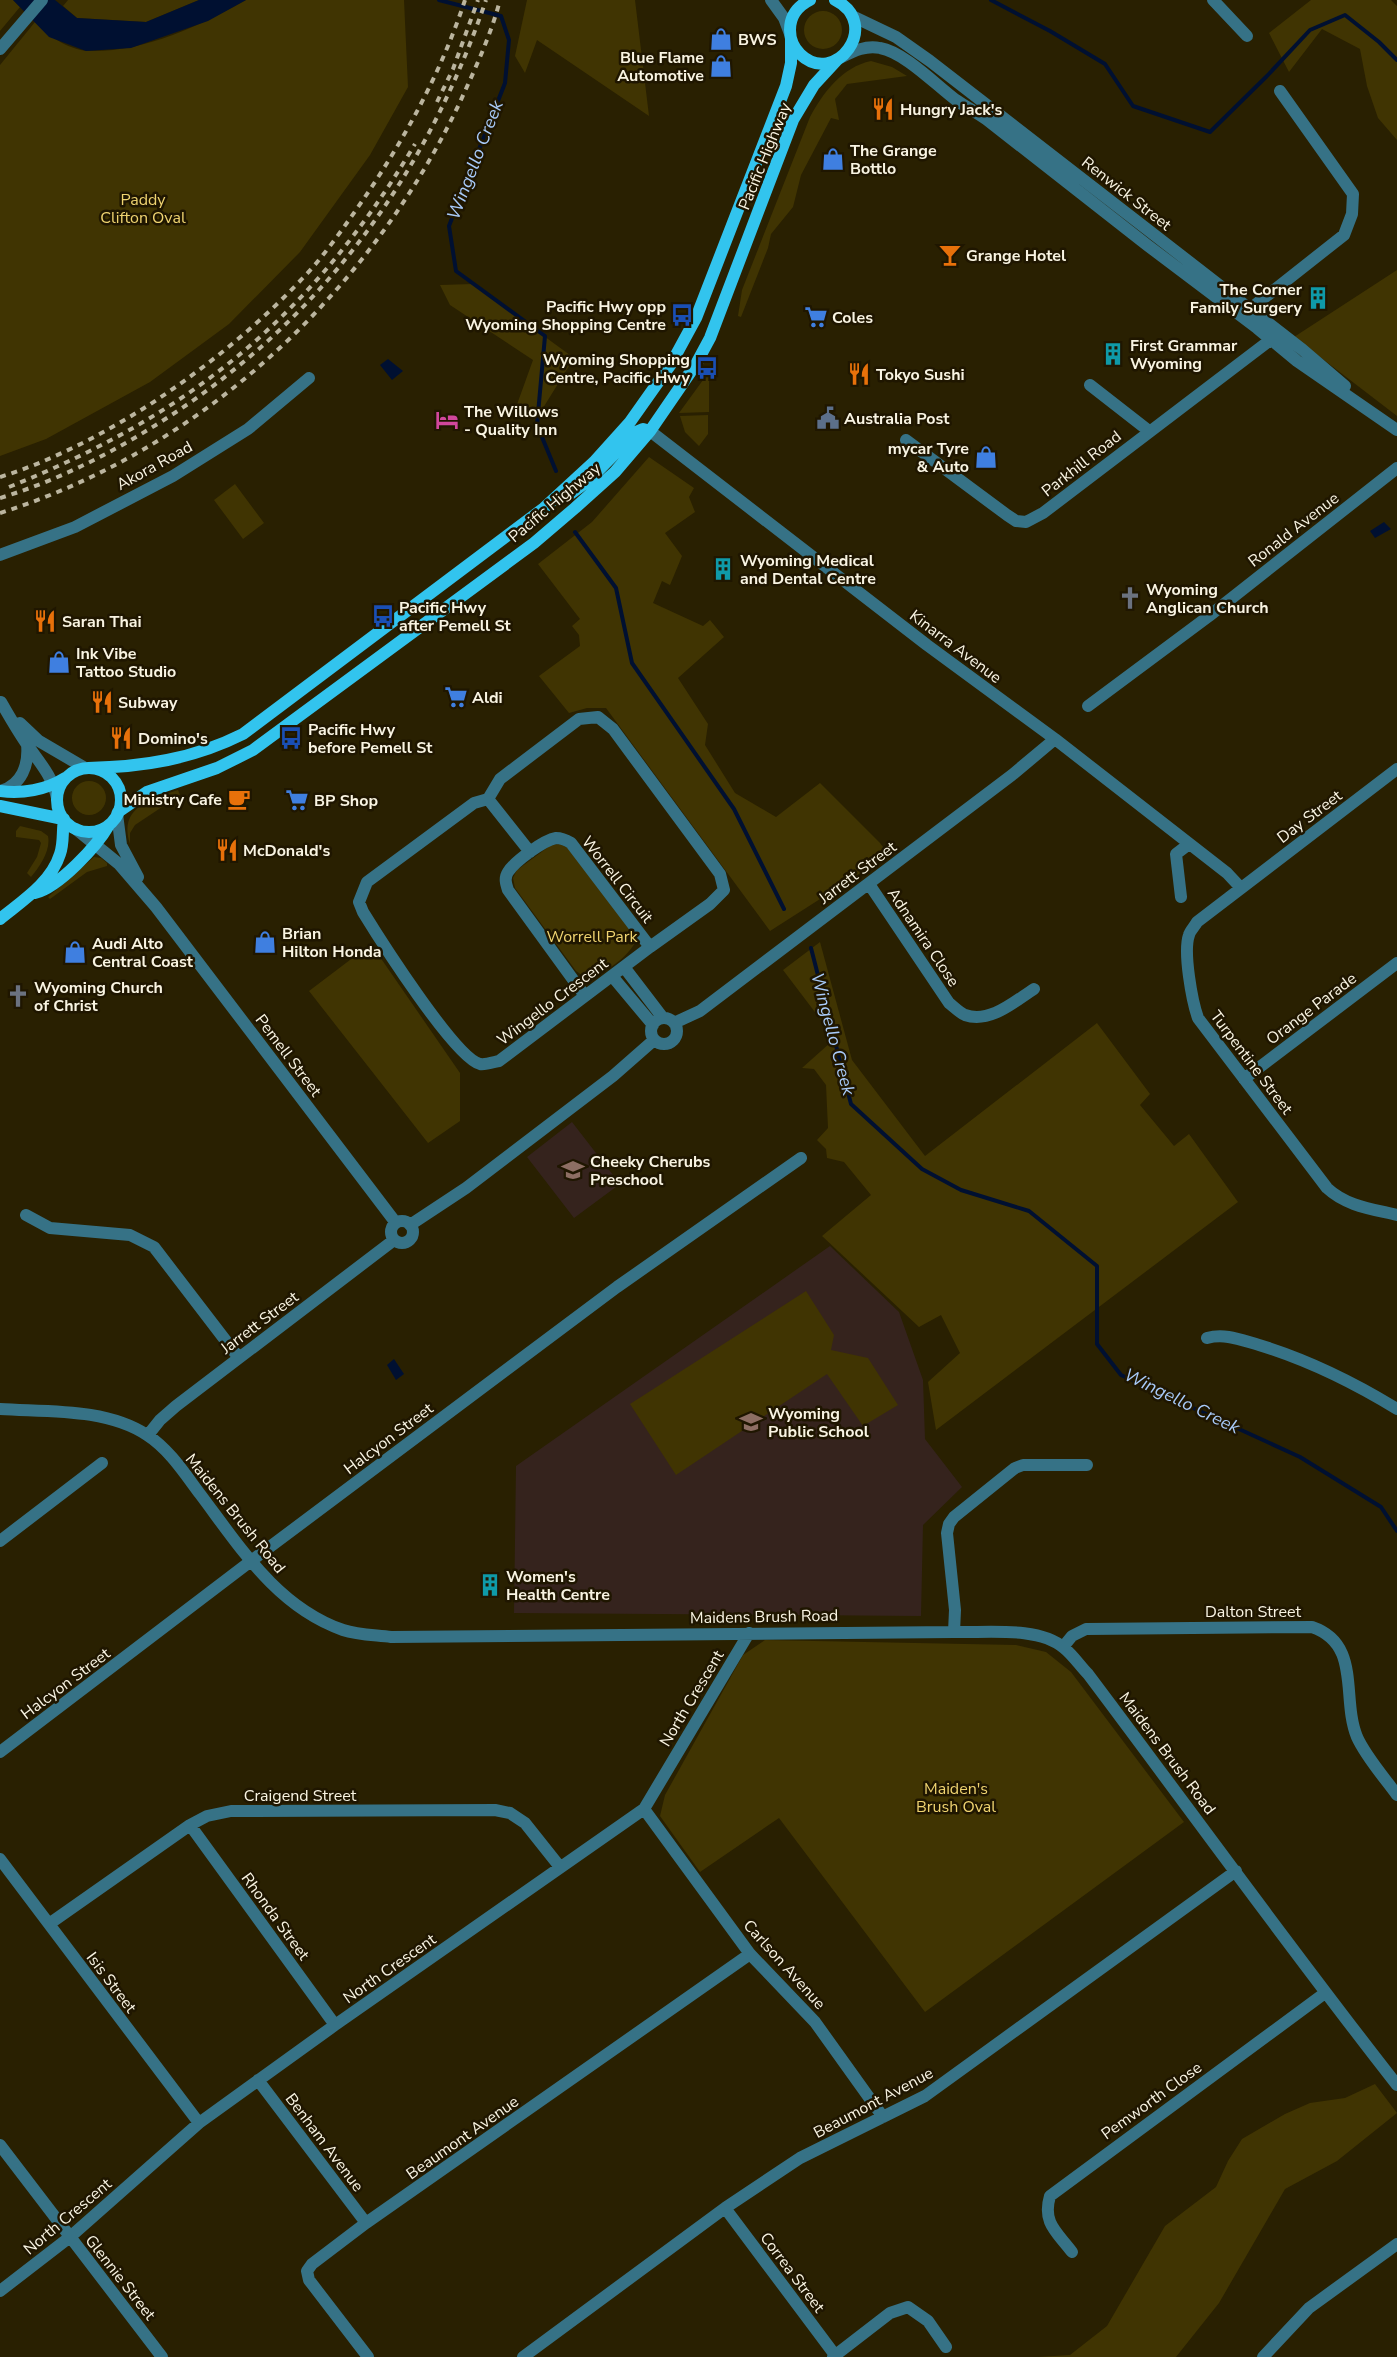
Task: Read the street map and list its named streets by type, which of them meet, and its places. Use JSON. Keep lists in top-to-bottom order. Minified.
{"streets":{"main road":["Pacific Highway"],"street":["Renwick Street","Parkhill Road","Akora Road","Ronald Avenue","Kinarra Avenue","Day Street","Jarrett Street","Worrell Circuit","Adnamira Close","Wingello Crescent","Orange Parade","Pemell Street","Turpentine Street","Halcyon Street","Maidens Brush Road","Dalton Street","North Crescent","Craigend Street","Rhonda Street","Carlson Avenue","Isis Street","Pemworth Close","Beaumont Avenue","Benham Avenue","Correa Street","Glennie Street"]},"crossings":[["Pacific Highway","Renwick Street"],["Pacific Highway","Kinarra Avenue"],["Pacific Highway","Pemell Street"],["Renwick Street","Parkhill Road"],["Kinarra Avenue","Day Street"],["Kinarra Avenue","Jarrett Street"],["Kinarra Avenue","Turpentine Street"],["Day Street","Turpentine Street"],["Jarrett Street","Adnamira Close"],["Jarrett Street","Pemell Street"],["Jarrett Street","Maidens Brush Road"],["Worrell Circuit","Wingello Crescent"],["Orange Parade","Turpentine Street"],["Halcyon Street","Maidens Brush Road"],["Maidens Brush Road","Dalton Street"],["Maidens Brush Road","North Crescent"],["Maidens Brush Road","Pemworth Close"],["Maidens Brush Road","Beaumont Avenue"],["North Crescent","Craigend Street"],["North Crescent","Rhonda Street"],["North Crescent","Carlson Avenue"],["North Crescent","Isis Street"],["North Crescent","Benham Avenue"],["North Crescent","Glennie Street"],["Craigend Street","Rhonda Street"],["Craigend Street","Isis Street"],["Carlson Avenue","Beaumont Avenue"],["Beaumont Avenue","Benham Avenue"],["Beaumont Avenue","Correa Street"]],"water":["Wingello Creek"],"parks":["Paddy Clifton Oval","Worrell Park","Maiden's Brush Oval"],"places":{"shop":["BWS","Blue Flame Automotive","The Grange Bottlo","mycar Tyre & Auto","Ink Vibe Tattoo Studio","Brian Hilton Honda","Audi Alto Central Coast"],"restaurant":["Hungry Jack's","Tokyo Sushi","Saran Thai","Subway","Domino's","McDonald's"],"bar":["Grange Hotel"],"building":["The Corner Family Surgery","First Grammar Wyoming","Wyoming Medical and Dental Centre","Women's Health Centre"],"bus stop":["Pacific Hwy opp Wyoming Shopping Centre","Wyoming Shopping Centre, Pacific Hwy","Pacific Hwy after Pemell St","Pacific Hwy before Pemell St"],"supermarket":["Coles","Aldi","BP Shop"],"public building":["Australia Post"],"hotel":["The Willows - Quality Inn"],"church":["Wyoming Anglican Church","Wyoming Church of Christ"],"cafe":["Ministry Cafe"],"school or university":["Cheeky Cherubs Preschool","Wyoming Public School"]}}
